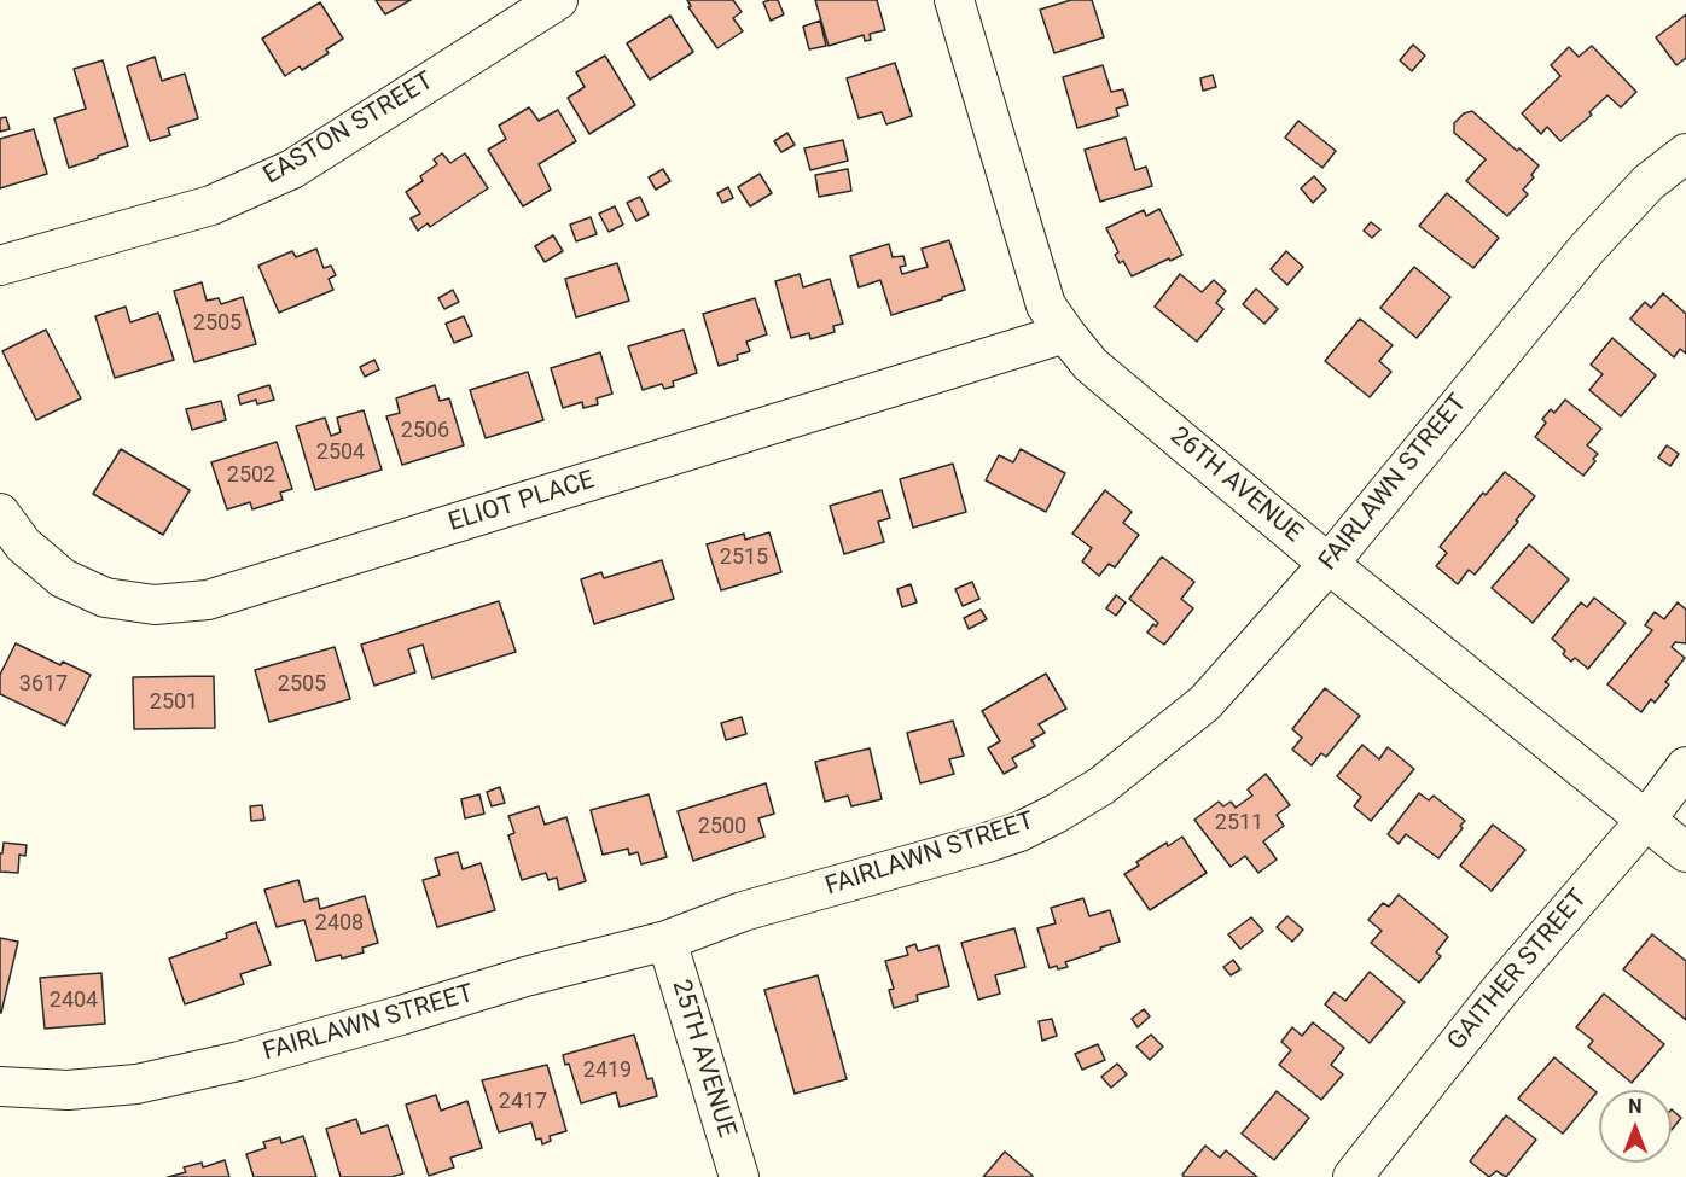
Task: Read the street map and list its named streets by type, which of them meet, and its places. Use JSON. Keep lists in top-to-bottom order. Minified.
{"streets":{"street":["EASTON STREET","FAIRLAWN STREET","26TH AVENUE","ELIOT PLACE","GAITHER STREET","25TH AVENUE"]},"crossings":[["FAIRLAWN STREET","26TH AVENUE"],["FAIRLAWN STREET","25TH AVENUE"],["26TH AVENUE","ELIOT PLACE"],["26TH AVENUE","GAITHER STREET"]],"house_numbers":["2505","2506","2504","2502","2515","3617","2505","2501","2511","2500","2408","2404","2419","2417"],"north":"top"}
